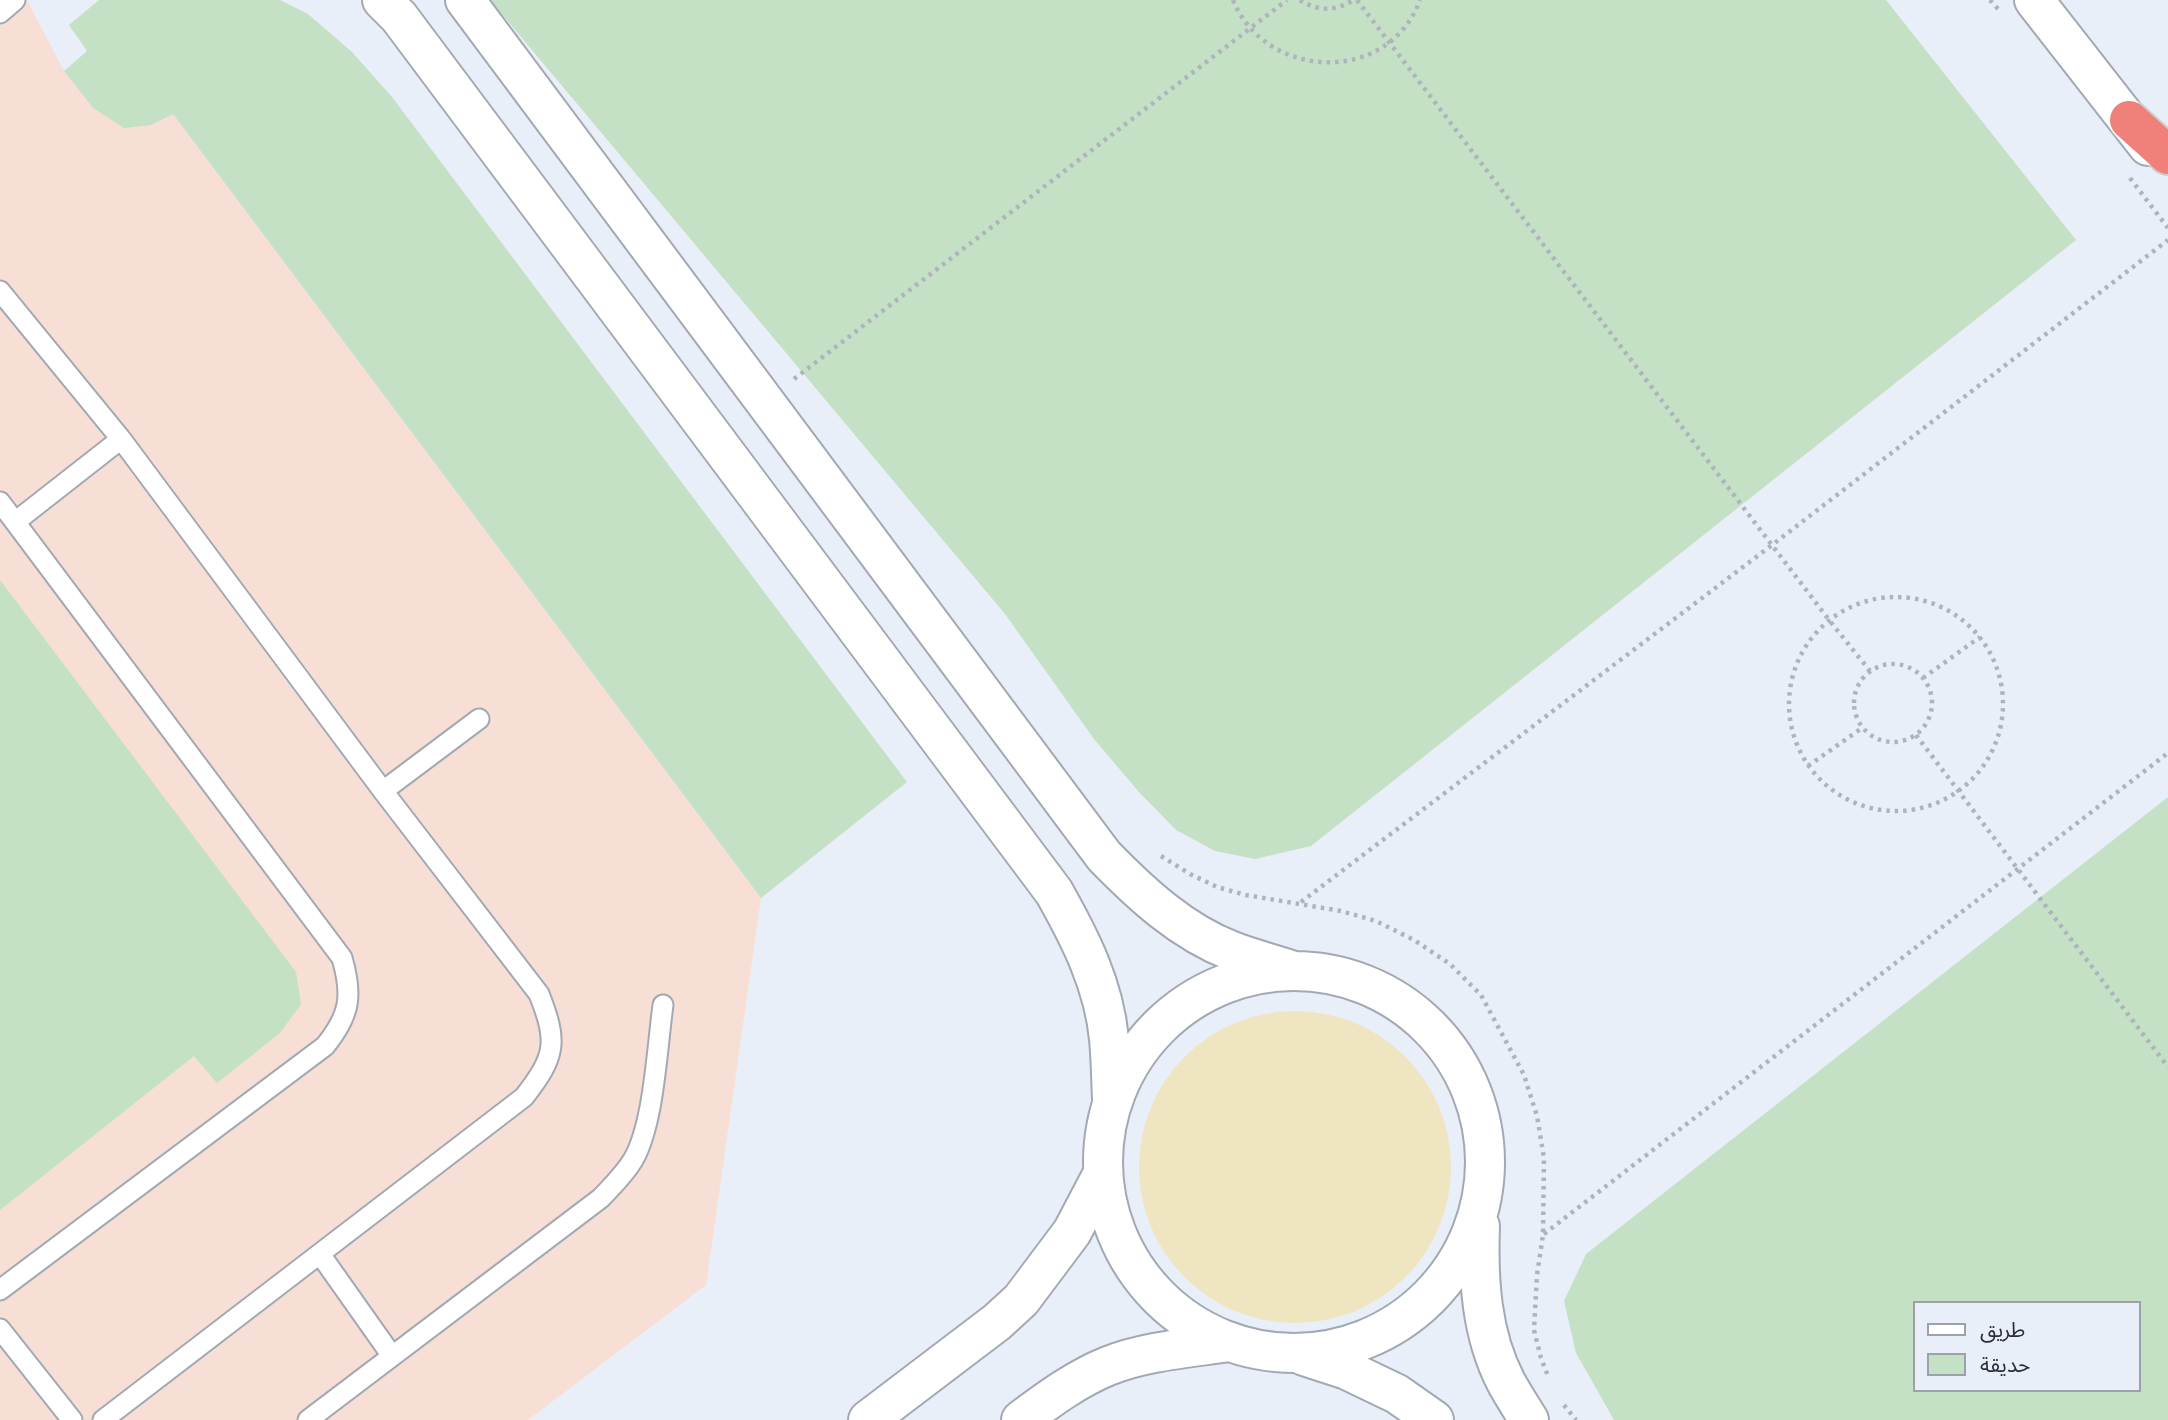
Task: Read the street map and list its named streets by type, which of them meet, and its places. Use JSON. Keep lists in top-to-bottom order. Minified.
{"legend":["طريق","حديقة"]}
